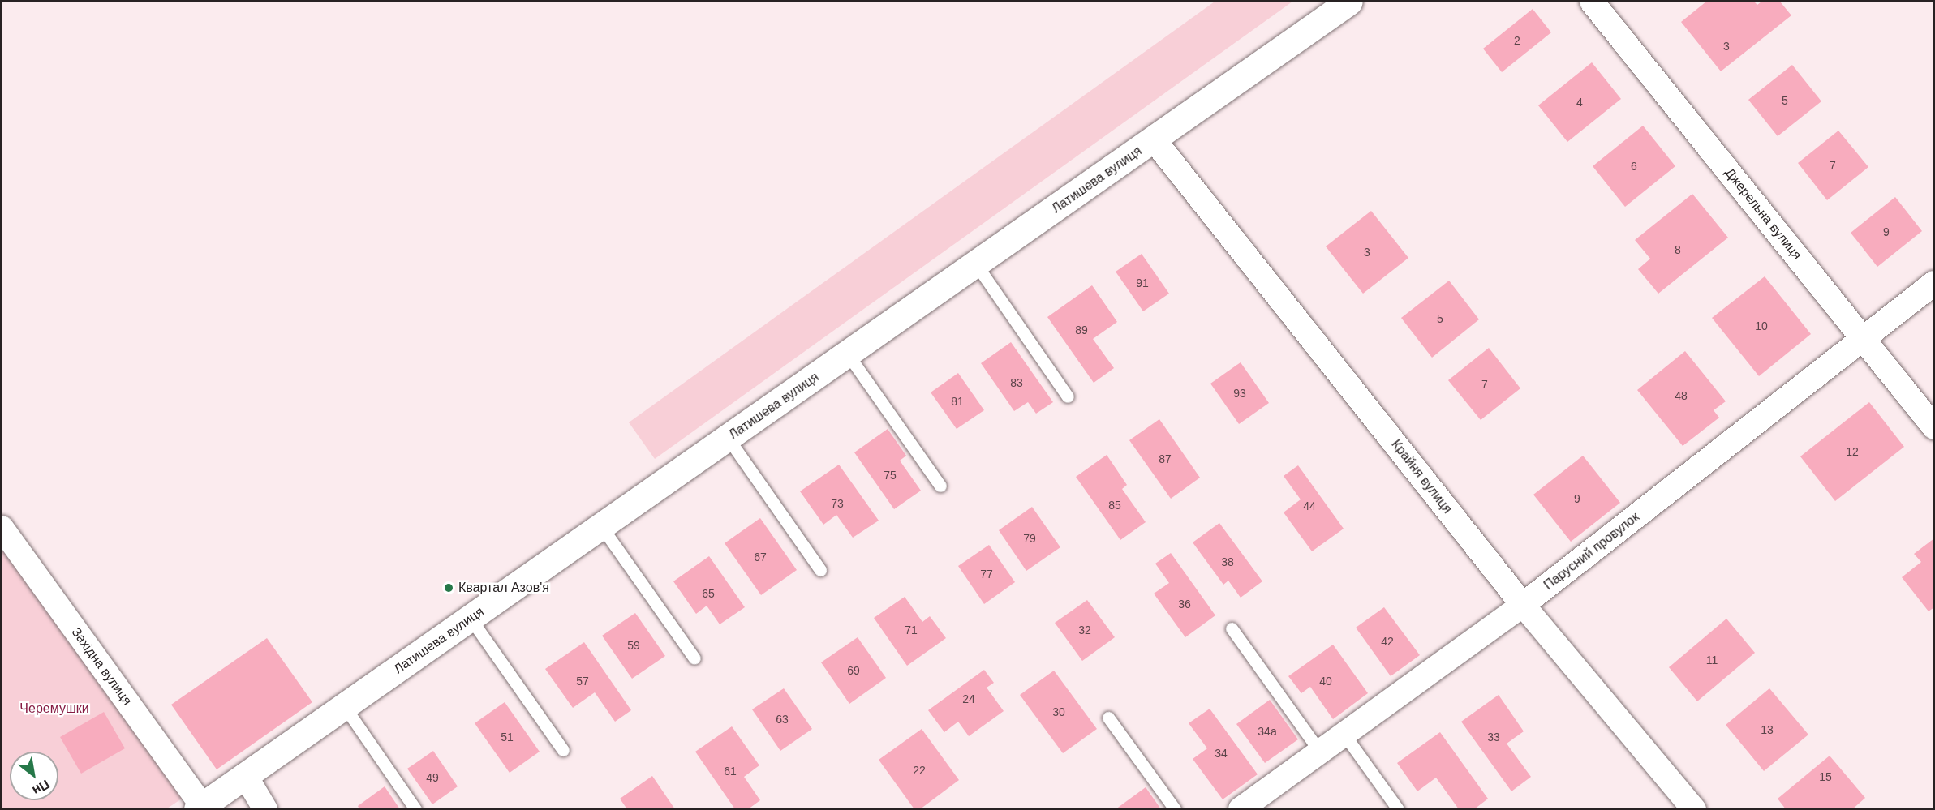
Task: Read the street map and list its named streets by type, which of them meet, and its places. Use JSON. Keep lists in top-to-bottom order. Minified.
{"streets":{"street":["Латишева вулиця","Джерельна вулиця","Крайня вулиця","Парусний провулок","Західна вулиця"]},"crossings":[["Латишева вулиця","Крайня вулиця"],["Латишева вулиця","Західна вулиця"],["Джерельна вулиця","Парусний провулок"],["Крайня вулиця","Парусний провулок"]],"parks":["Черемушки"],"places":["Квартал Азов'я"],"house_numbers":["2","3","5","4","7","6","9","8","3","91","5","10","89","83","7","93","48","81","12","87","75","9","73","85","44","79","67","38","77","65","36","71","32","42","59","11","69","57","40","24","30","63","13","34а","51","33","34","22","61","15","49"],"north":"bottom right"}
